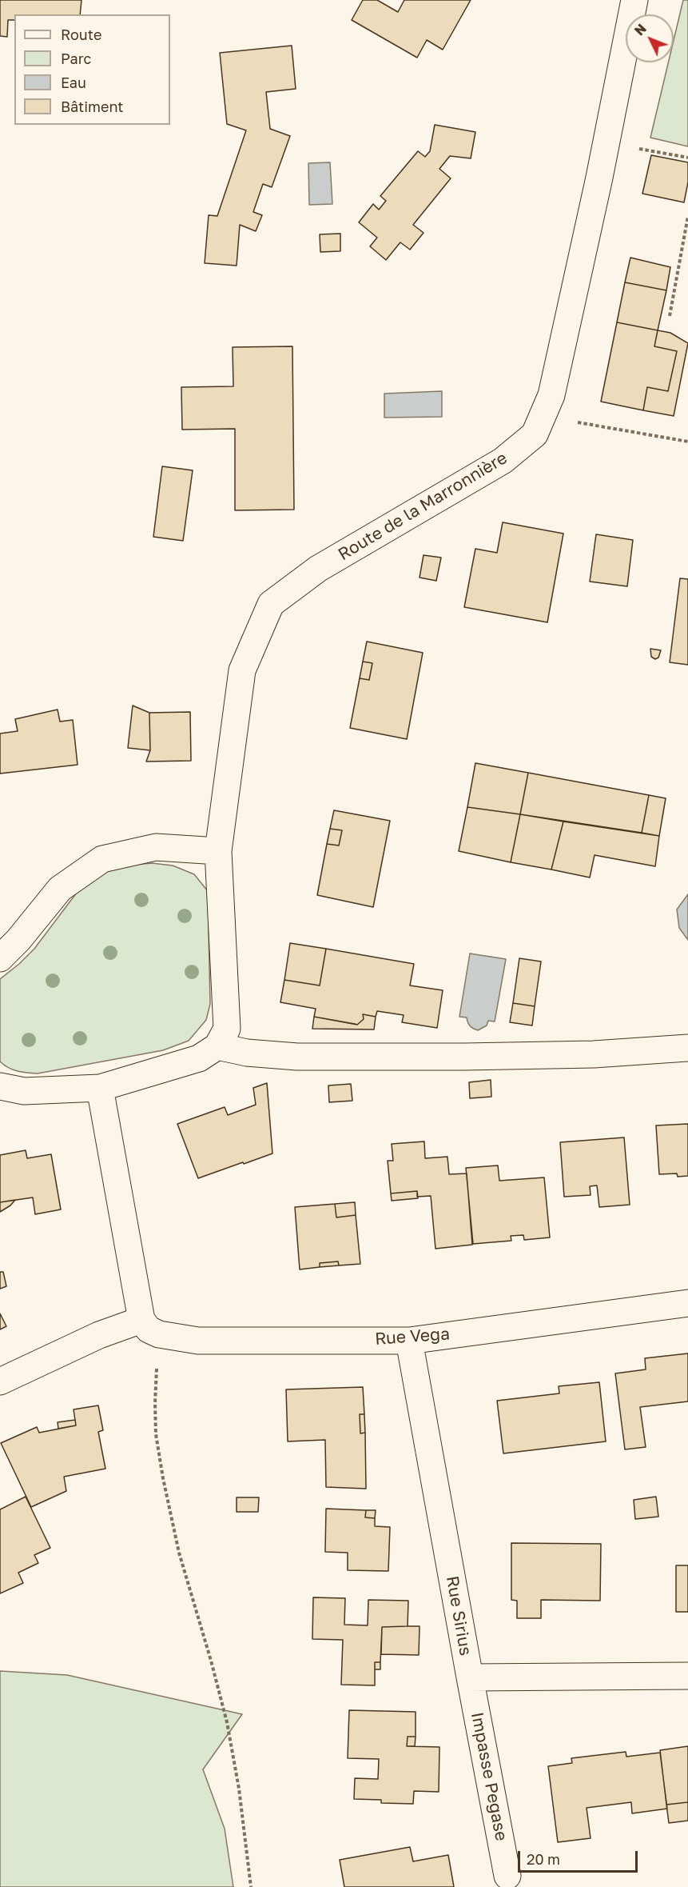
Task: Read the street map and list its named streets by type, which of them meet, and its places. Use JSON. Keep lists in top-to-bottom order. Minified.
{"streets":{"street":["Route de la Marronnière","Rue Vega","Rue Sirius","Impasse Pegase"]},"crossings":[["Rue Vega","Rue Sirius"],["Rue Sirius","Impasse Pegase"]],"legend":["Route","Parc","Eau","Bâtiment"],"scale_bar":"20 m","north":"top left"}
